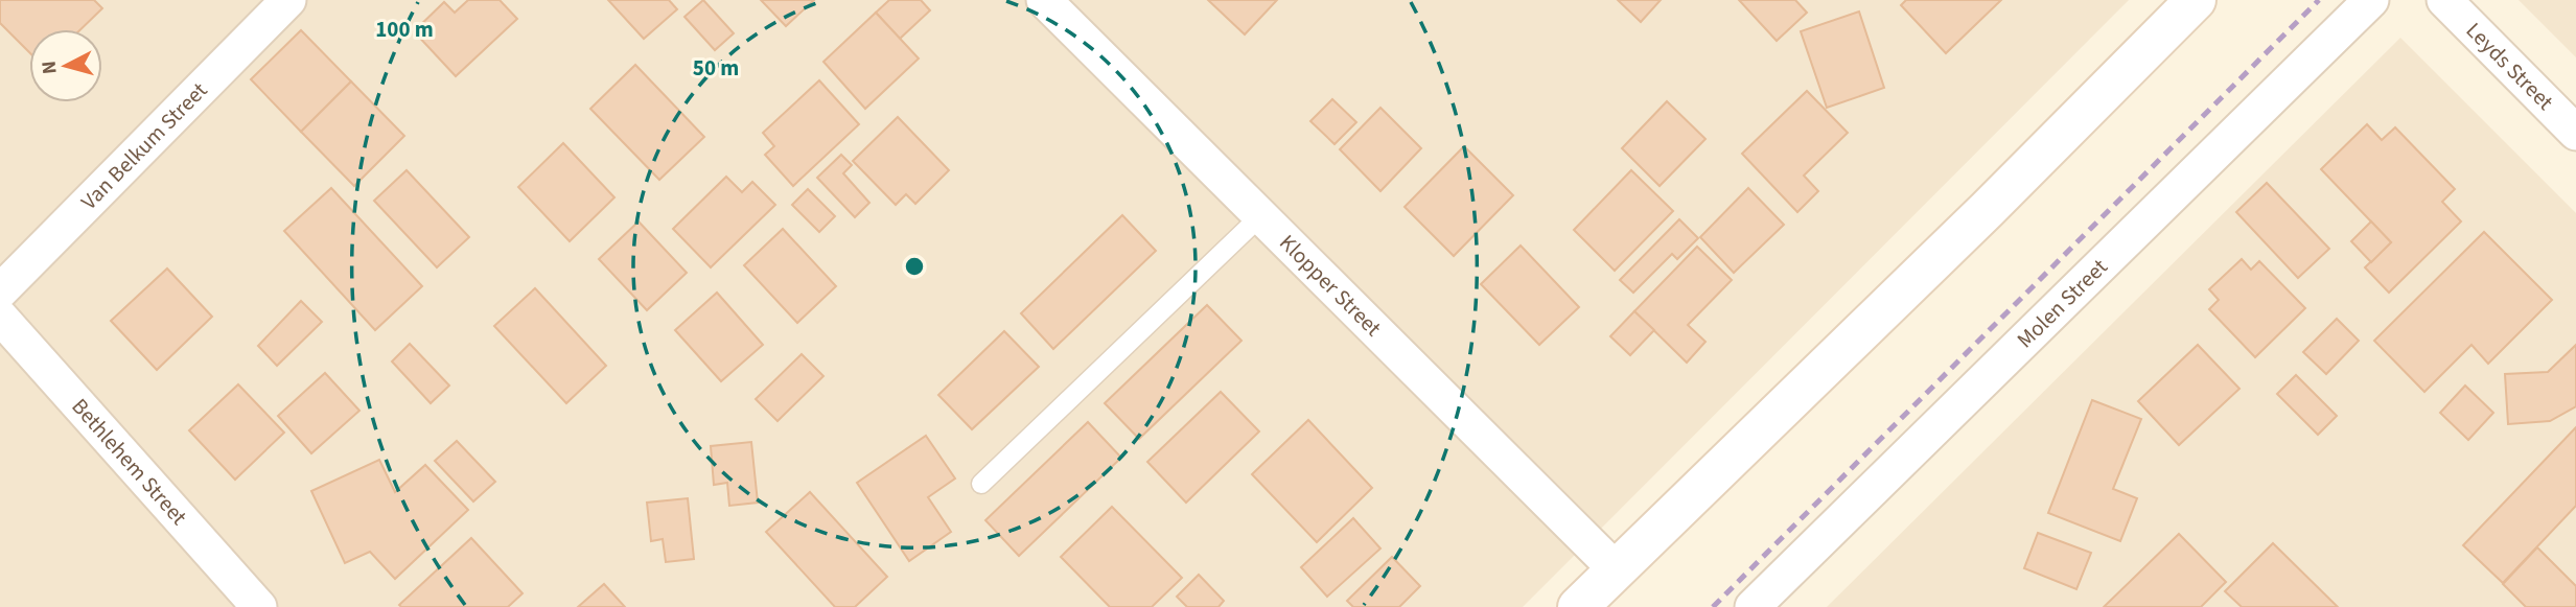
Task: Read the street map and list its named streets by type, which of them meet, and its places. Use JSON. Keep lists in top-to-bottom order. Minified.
{"streets":{"street":["Leyds Street","Van Belkum Street","Klopper Street","Molen Street","Bethlehem Street"]},"north":"left","rings":["100 m","50 m"]}
